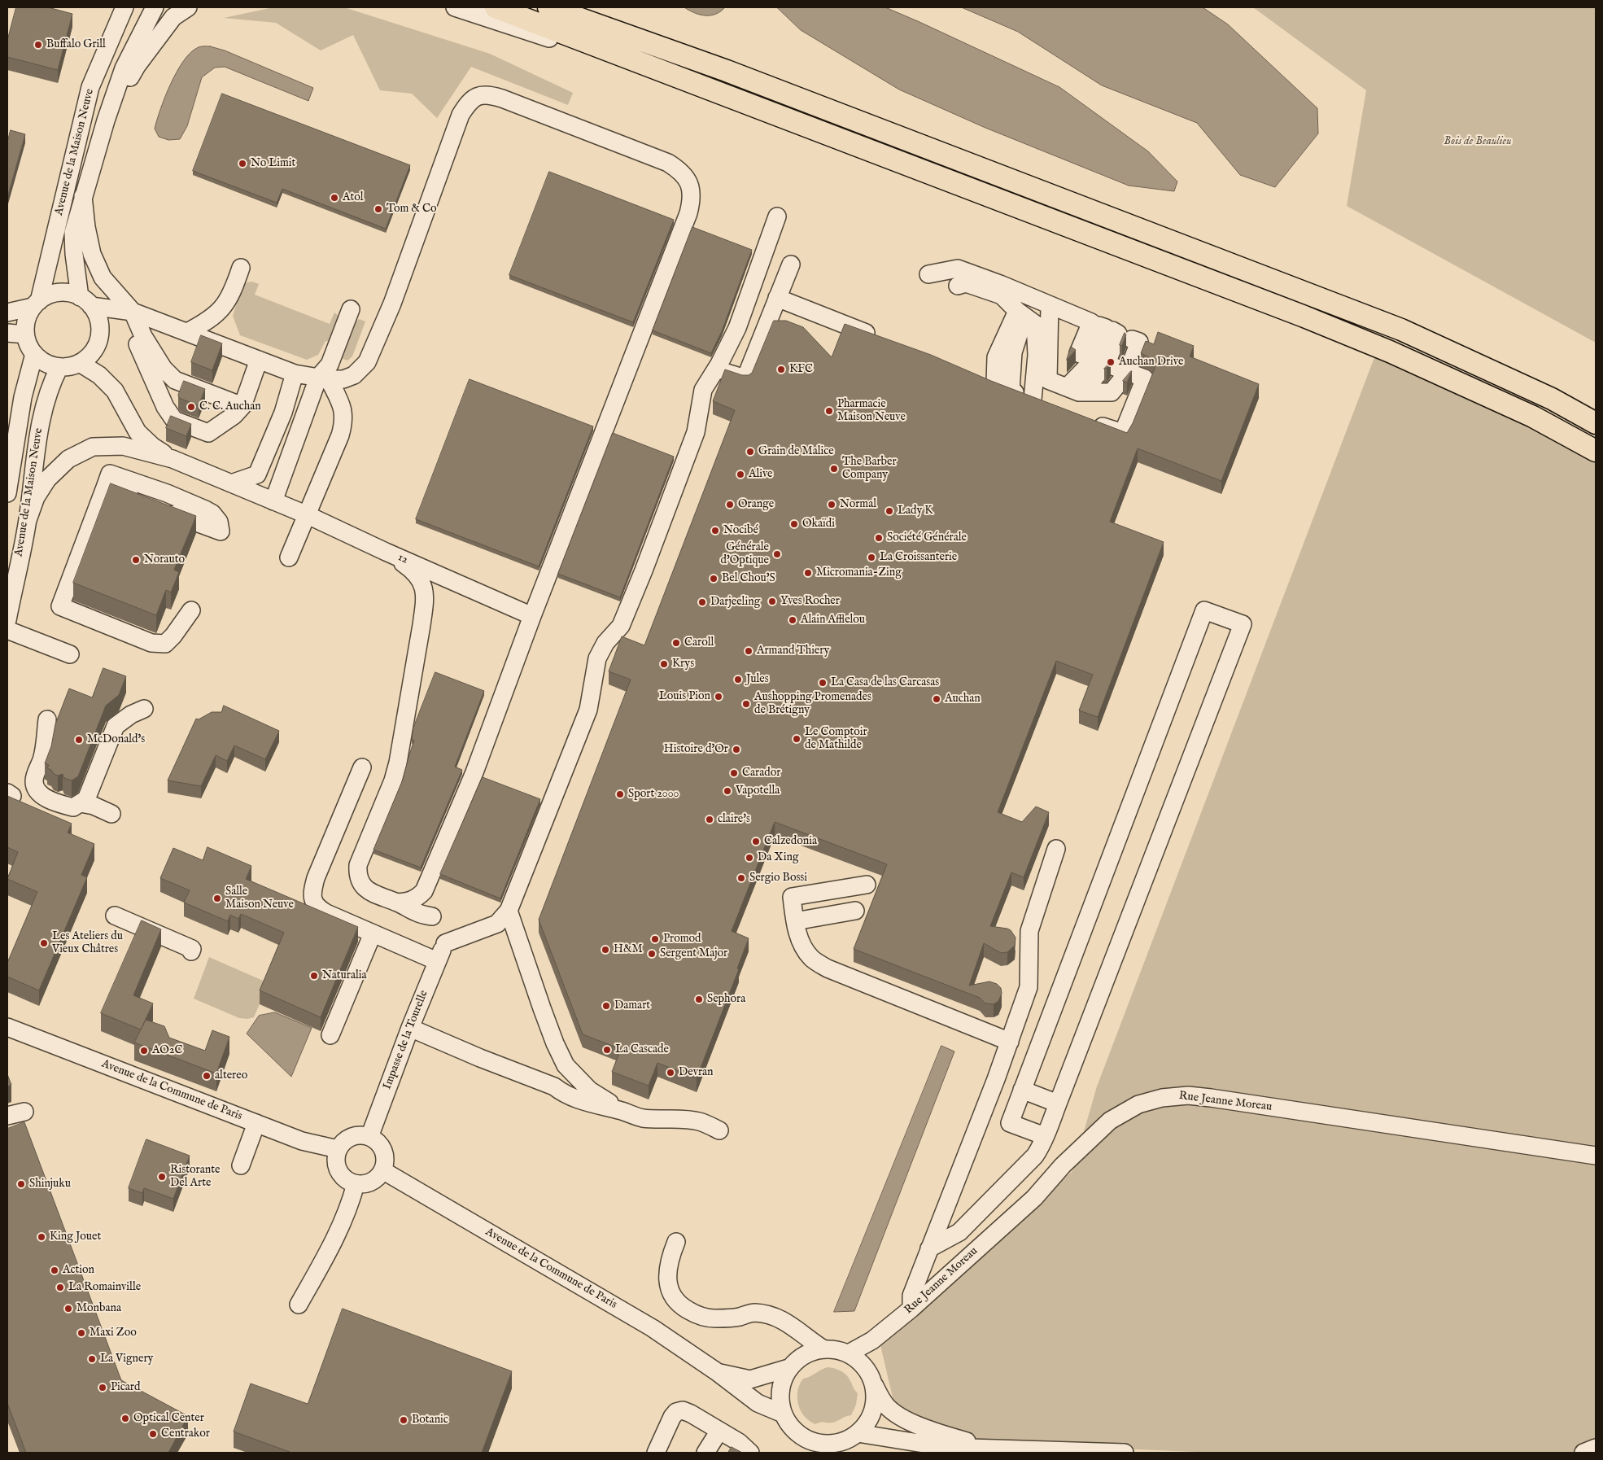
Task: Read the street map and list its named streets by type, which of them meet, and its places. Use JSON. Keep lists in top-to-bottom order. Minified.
{"streets":{"street":["Avenue de la Maison Neuve","12","Impasse de la Tourelle","Avenue de la Commune de Paris","Rue Jeanne Moreau"]},"crossings":[["Impasse de la Tourelle","Avenue de la Commune de Paris"],["Avenue de la Commune de Paris","Rue Jeanne Moreau"]],"parks":["Bois de Beaulieu"],"places":["Buffalo Grill","No Limit","Atol","Tom & Co","Auchan Drive","KFC","C. C. Auchan","Pharmacie Maison Neuve","Grain de Malice","The Barber Company","Alive","Orange","Normal","Lady K","Okaïdi","Nocibé","Société Générale","Générale d'Optique","La Croissanterie","Norauto","Micromania-Zing","Bel Chou'S","Yves Rocher","Darjeeling","Alain Afflelou","Caroll","Armand Thiery","Krys","Jules","La Casa de las Carcasas","Louis Pion","Auchan","Aushopping Promenades de Brétigny","Le Comptoir de Mathilde","McDonald's","Histoire d'Or","Carador","Vapotella","Sport 2000","claire's","Calzedonia","Da Xing","Sergio Bossi","Salle Maison Neuve","Promod","Les Ateliers du Vieux Châtres","H&M","Sergent Major","Naturalia","Sephora","Damart","La Cascade","AO2C","Devran","altereo","Ristorante Del Arte","Shinjuku","King Jouet","Action","La Romainville","Monbana","Maxi Zoo","La Vignery","Picard","Optical Center","Botanic","Centrakor"]}
